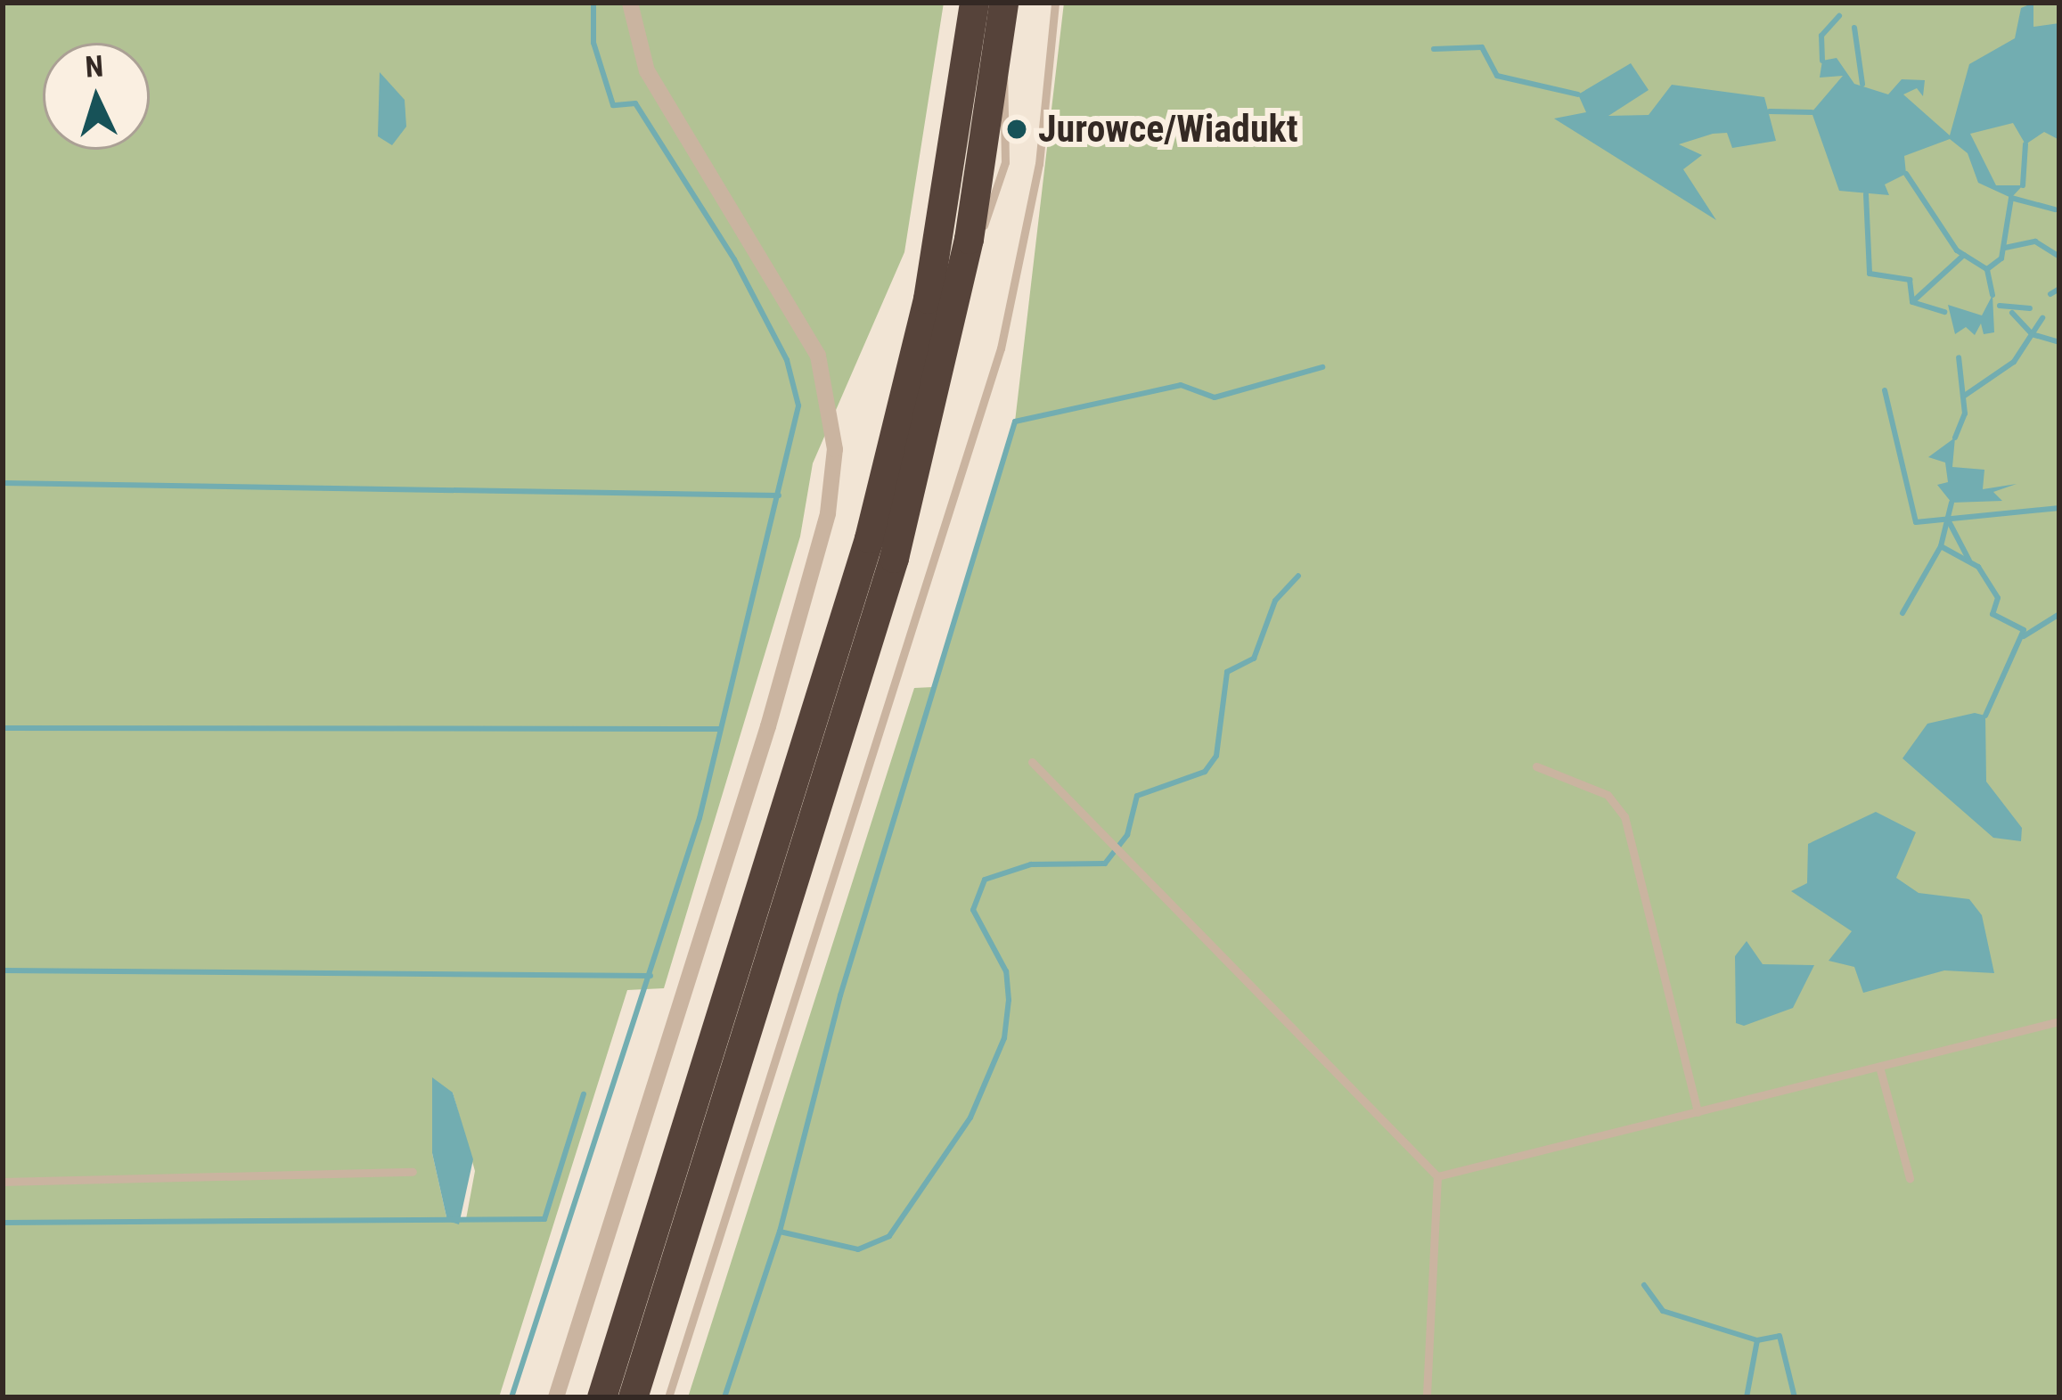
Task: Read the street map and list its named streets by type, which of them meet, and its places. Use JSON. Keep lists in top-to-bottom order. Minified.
{"places":["Jurowce/Wiadukt"],"north":"top"}
